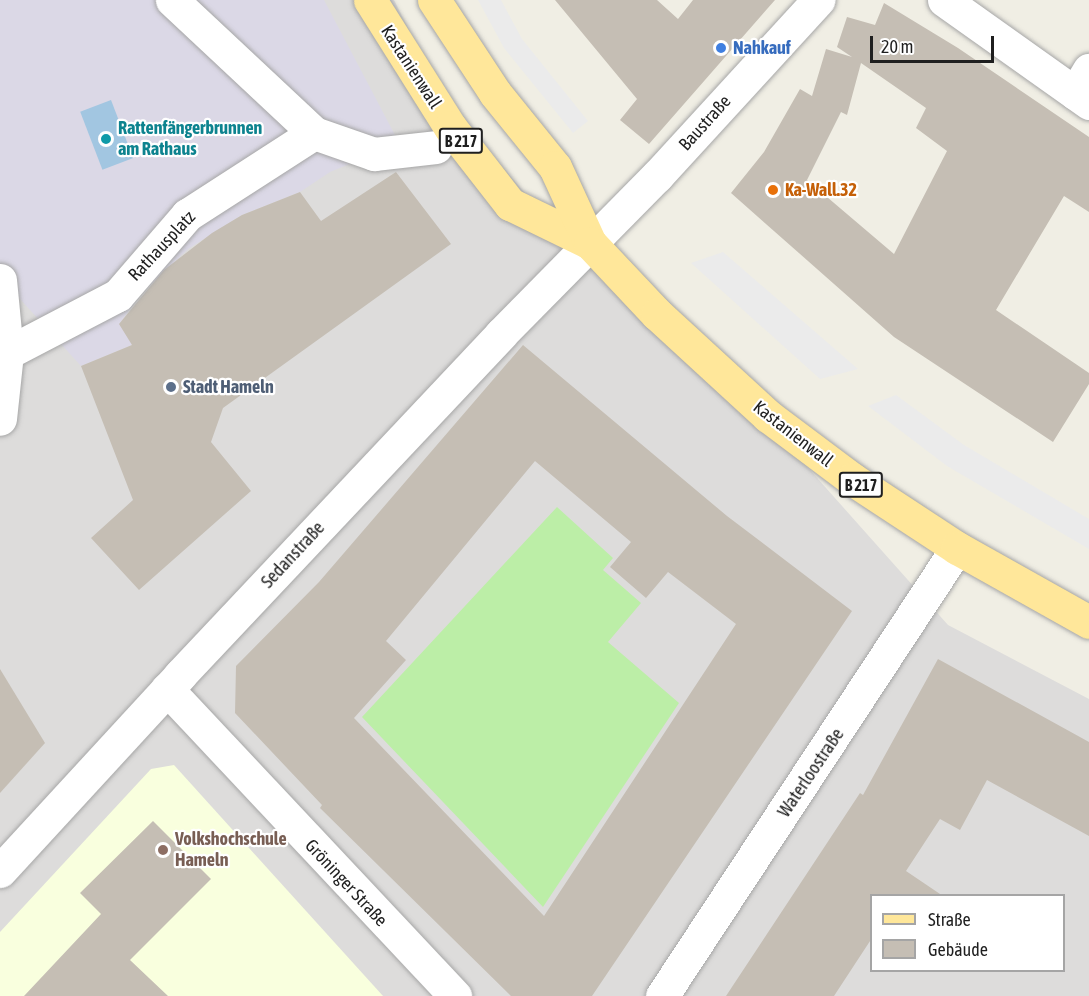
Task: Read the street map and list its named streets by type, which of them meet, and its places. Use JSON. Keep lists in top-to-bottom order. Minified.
{"streets":{"main road":["Kastanienwall","B 217"],"street":["Baustraße","Rathausplatz","Sedanstraße","Waterloostraße","Gröninger Straße"]},"crossings":[["Kastanienwall","Baustraße"],["Kastanienwall","Sedanstraße"],["Kastanienwall","Waterloostraße"],["Baustraße","Sedanstraße"],["Sedanstraße","Gröninger Straße"]],"places":["Nahkauf","Rattenfängerbrunnen am Rathaus","Ka-Wall.32","Stadt Hameln","Volkshochschule Hameln"],"legend":["Straße","Gebäude"],"scale_bar":"20 m"}
